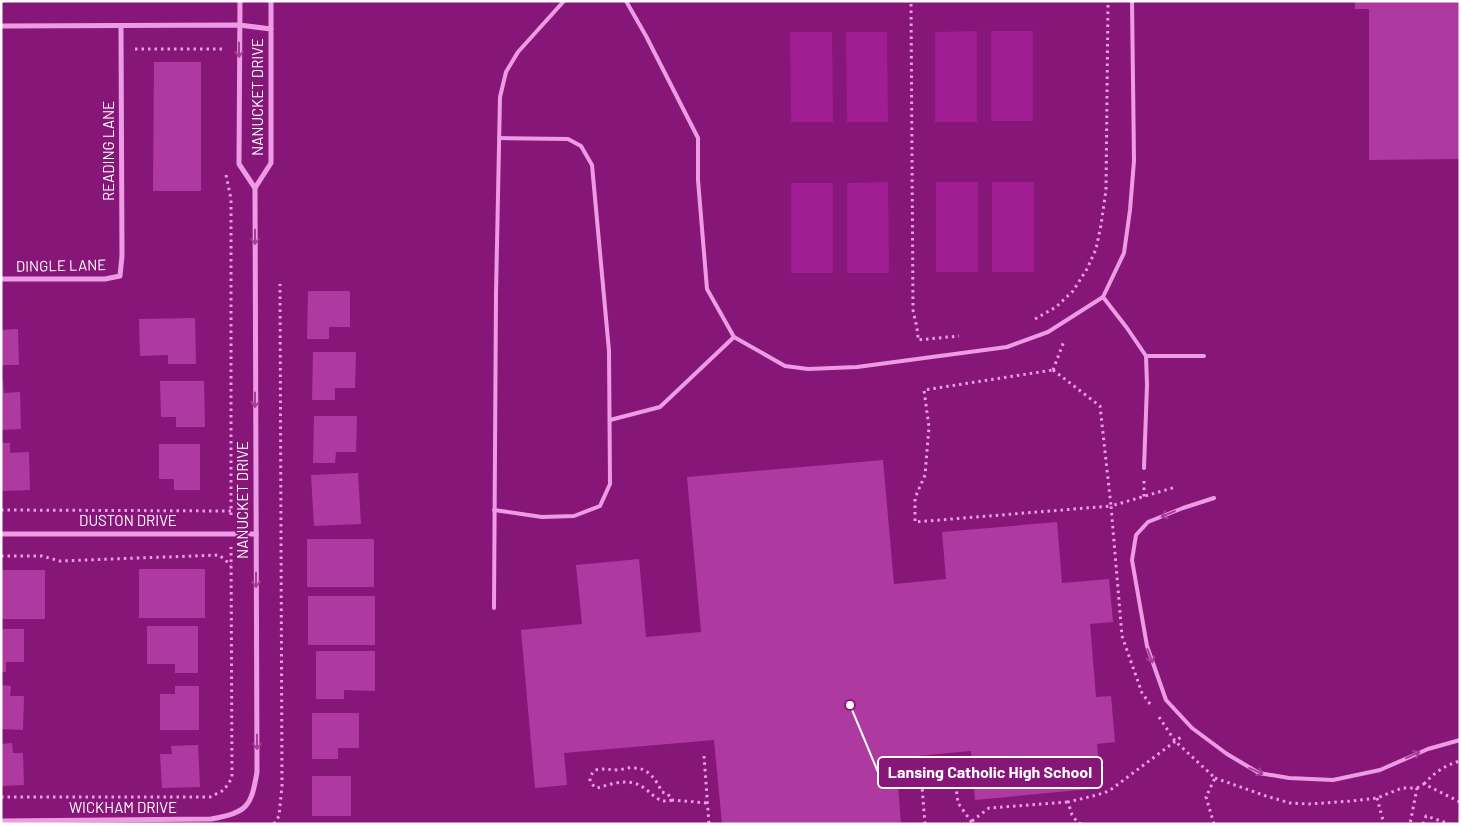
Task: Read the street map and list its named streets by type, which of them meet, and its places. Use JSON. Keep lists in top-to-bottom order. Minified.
{"streets":{"street":["NANUCKET DRIVE","READING LANE","DINGLE LANE","DUSTON DRIVE","WICKHAM DRIVE"]},"crossings":[["NANUCKET DRIVE","DUSTON DRIVE"],["NANUCKET DRIVE","WICKHAM DRIVE"],["READING LANE","DINGLE LANE"]],"one_way":["NANUCKET DRIVE"],"places":["Lansing Catholic High School"]}
